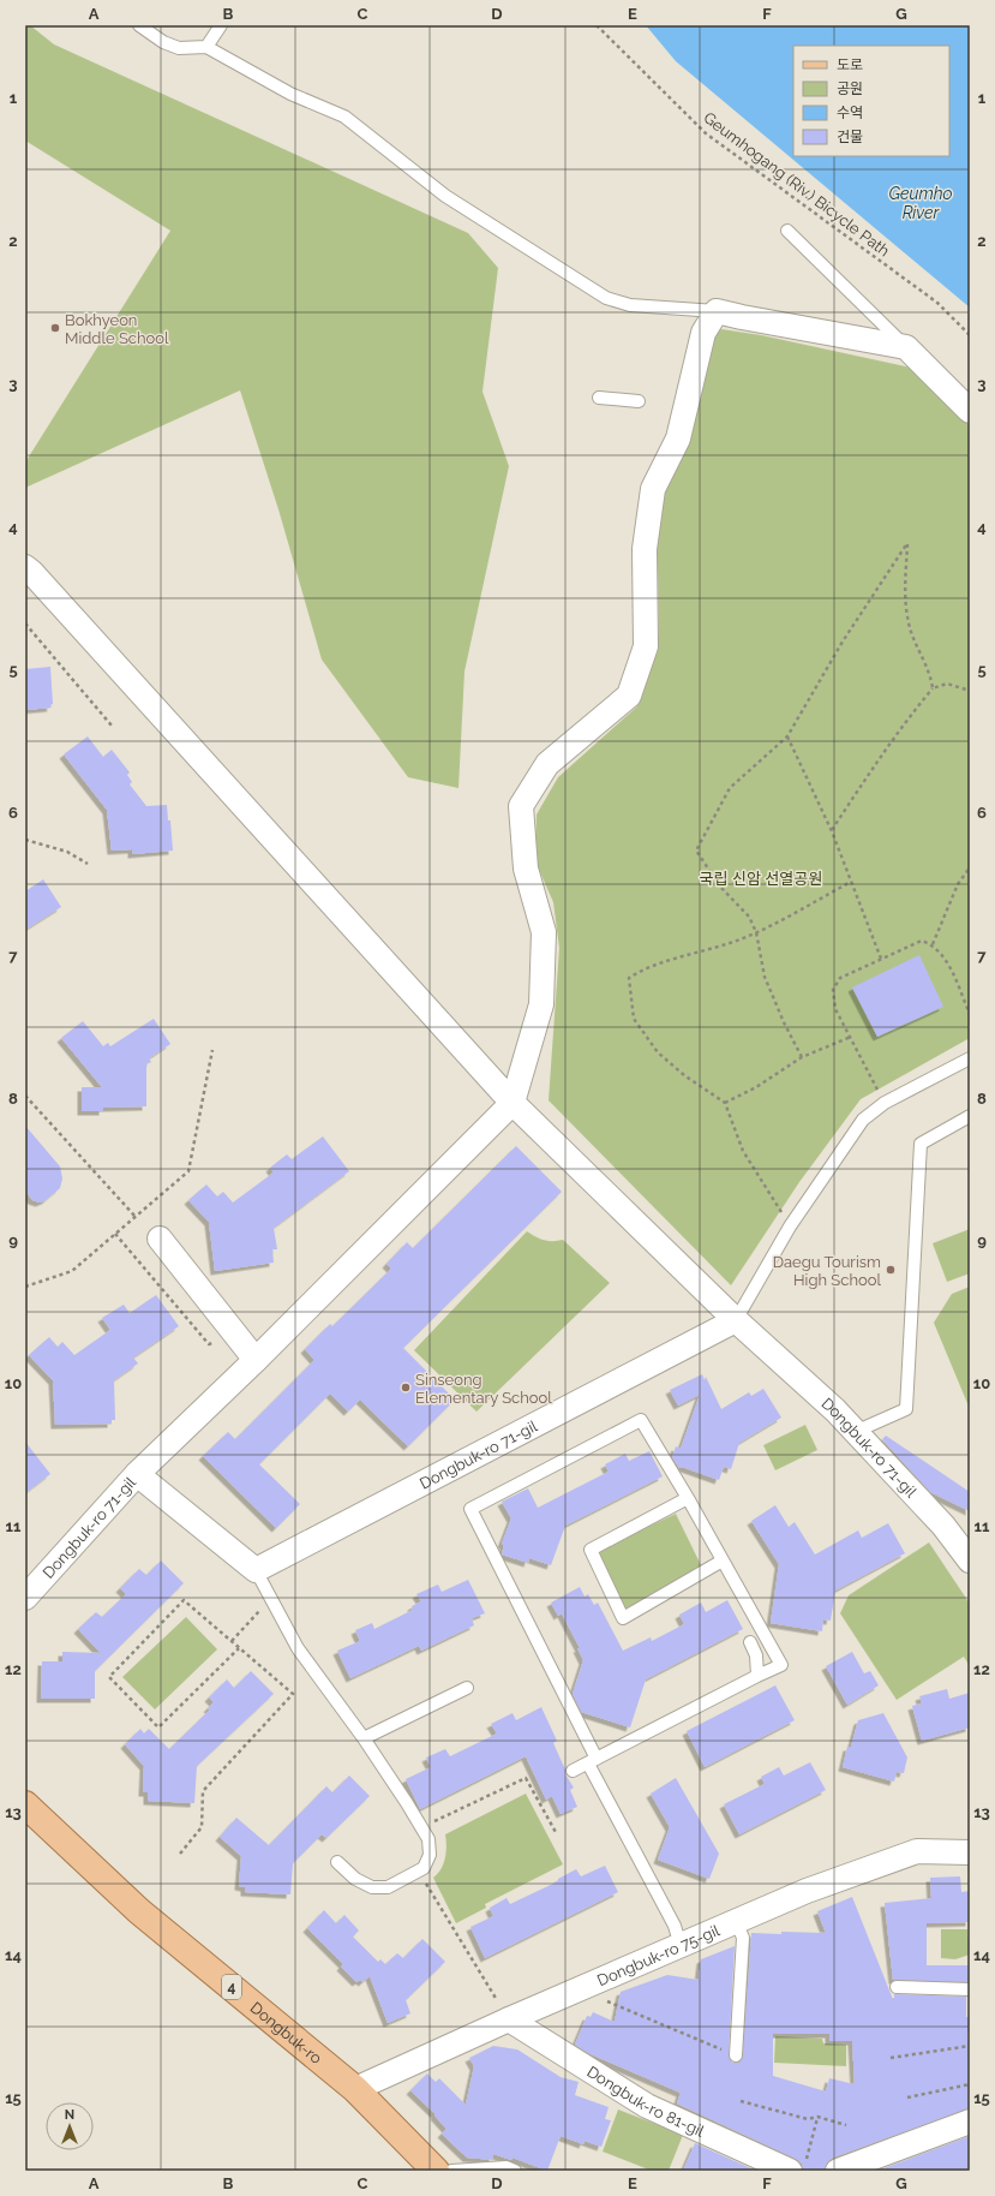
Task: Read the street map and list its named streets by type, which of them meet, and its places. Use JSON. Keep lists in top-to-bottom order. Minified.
{"streets":{"main road":["4","Dongbuk-ro"],"street":["Dongbuk-ro 71-gil","Dongbuk-ro 75-gil","Dongbuk-ro 81-gil"],"path":["Geumhogang (Riv.) Bicycle Path"]},"crossings":[["Dongbuk-ro 75-gil","Dongbuk-ro"],["Dongbuk-ro 75-gil","Dongbuk-ro 81-gil"]],"water":["Geumho River"],"parks":["국립 신암 선열공원"],"places":["Bokhyeon Middle School","Daegu Tourism High School","Sinseong Elementary School"],"legend":["도로","공원","수역","건물"],"north":"top","grid":{"columns":["A","B","C","D","E","F","G"],"rows":["1","2","3","4","5","6","7","8","9","10","11","12","13","14","15"]}}
